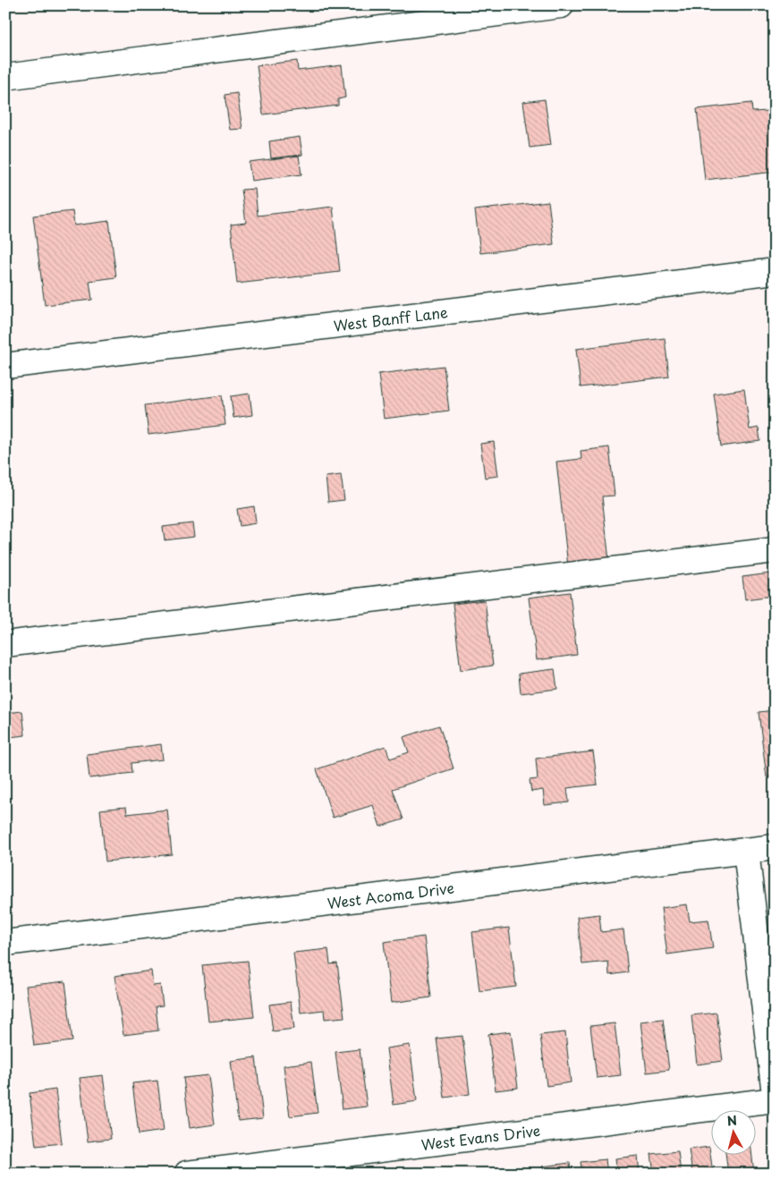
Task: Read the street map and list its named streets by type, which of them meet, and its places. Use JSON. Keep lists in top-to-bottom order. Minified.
{"streets":{"street":["West Banff Lane","West Acoma Drive","West Evans Drive"]},"north":"top"}
